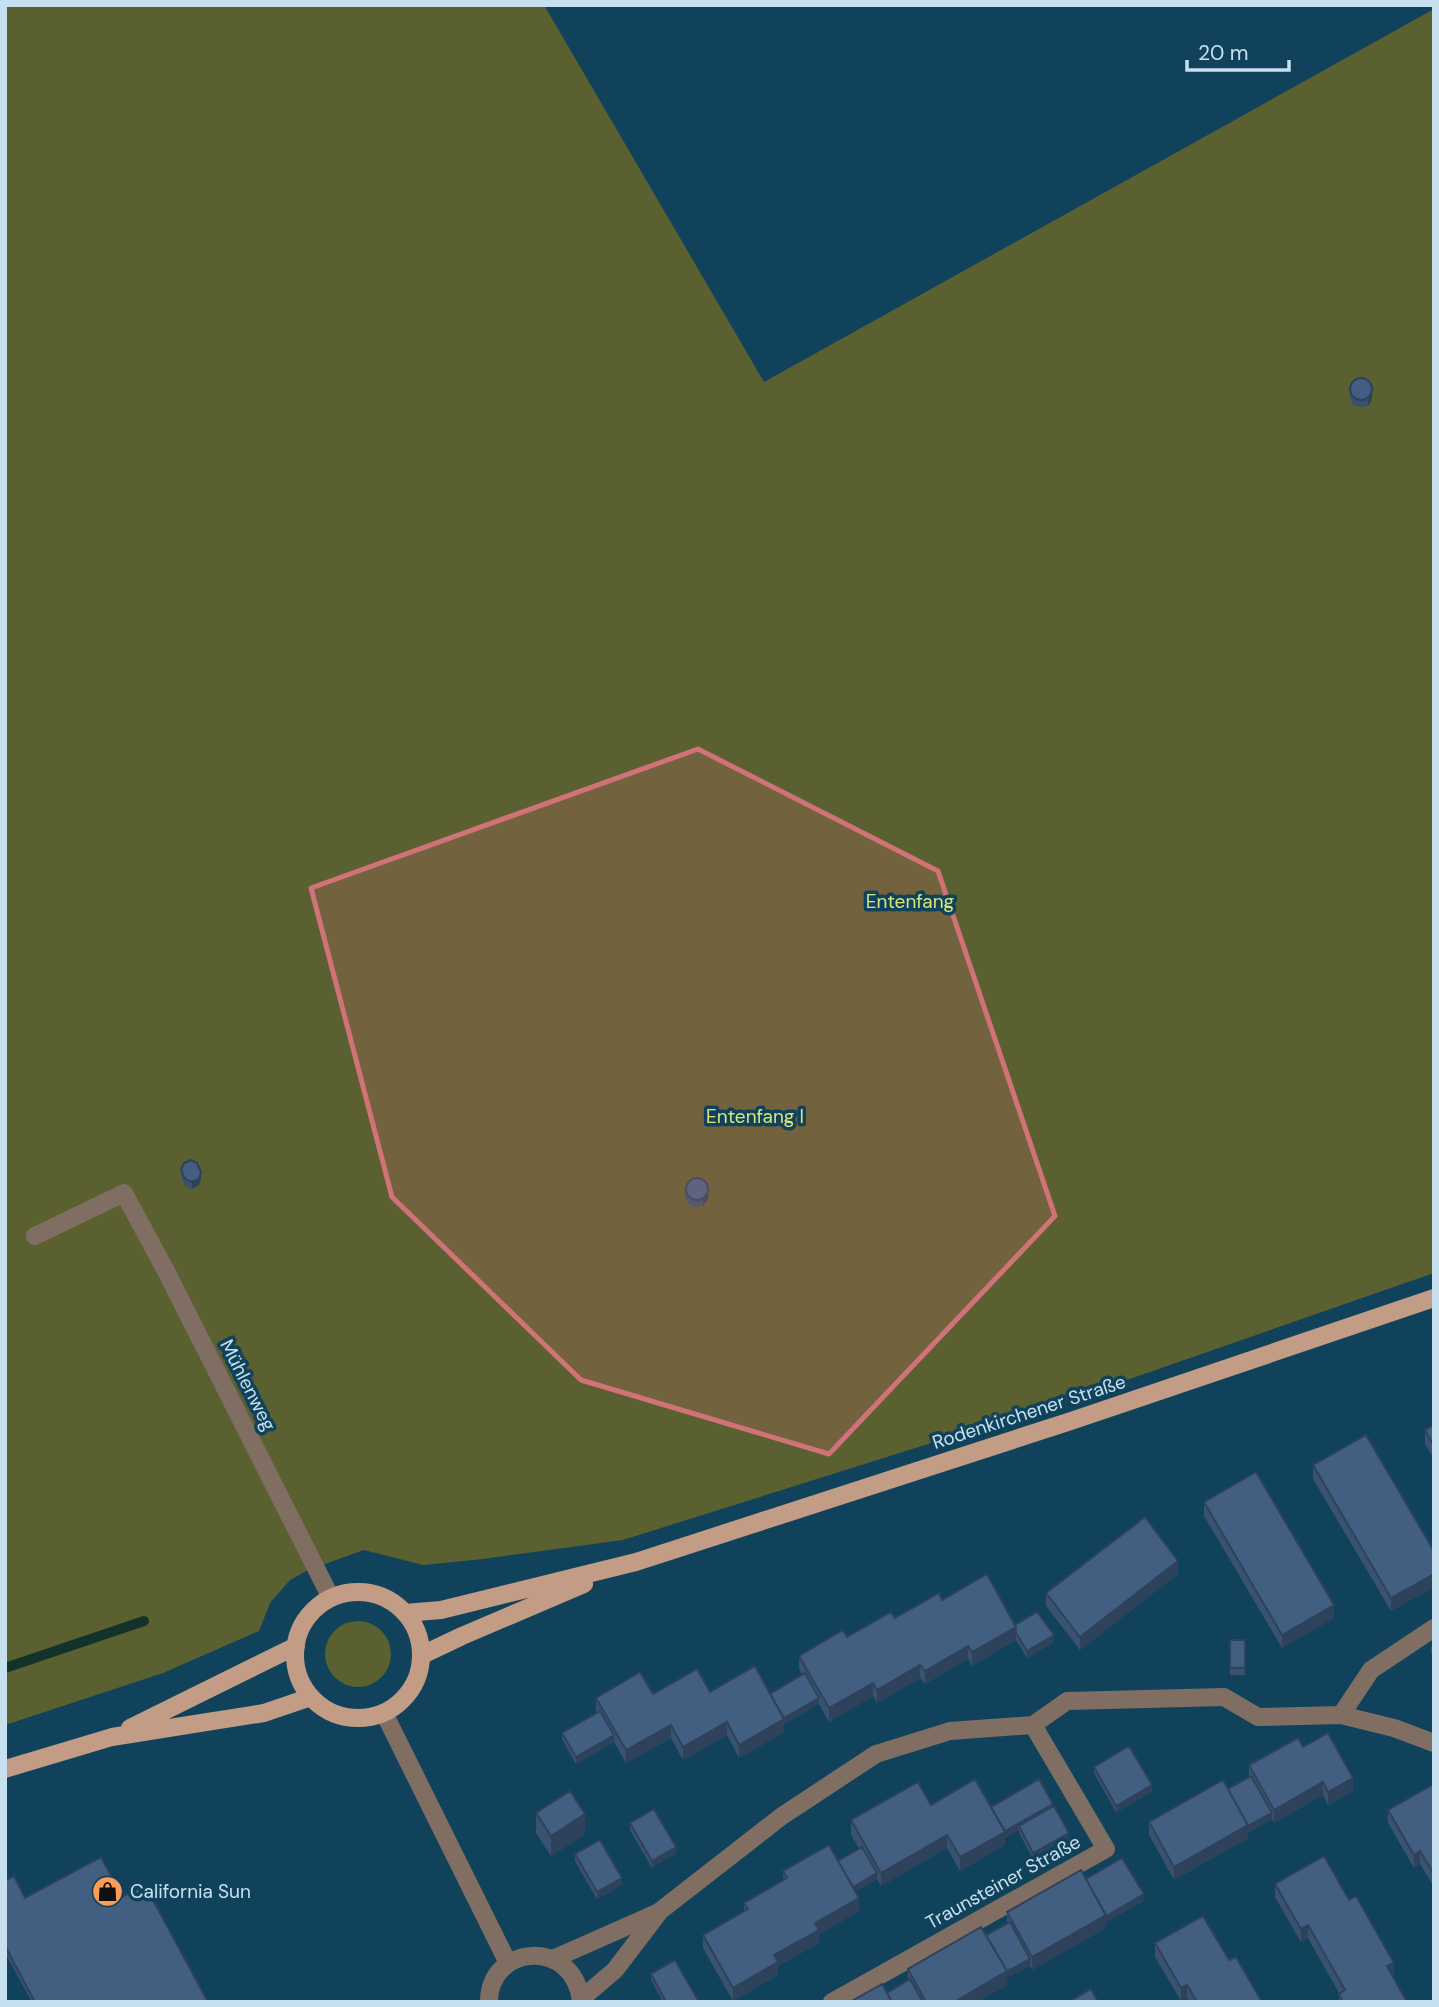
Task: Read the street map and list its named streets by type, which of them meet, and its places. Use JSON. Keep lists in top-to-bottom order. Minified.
{"streets":{"main road":["Rodenkirchener Straße"],"street":["Mühlenweg","Traunsteiner Straße"]},"crossings":[["Mühlenweg","Rodenkirchener Straße"]],"parks":["Entenfang","Entenfang I"],"places":{"shop":["California Sun"]},"scale_bar":"20 m"}
